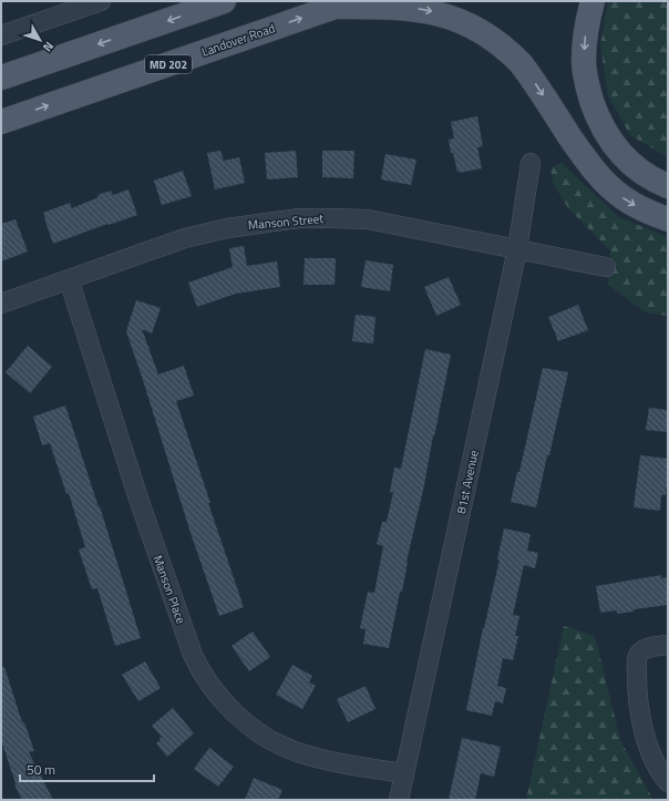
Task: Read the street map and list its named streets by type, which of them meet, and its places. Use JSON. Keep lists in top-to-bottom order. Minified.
{"streets":{"main road":["Landover Road","MD 202"],"street":["Manson Street","81st Avenue","Manson Place"]},"crossings":[["Manson Street","81st Avenue"],["Manson Street","Manson Place"],["81st Avenue","Manson Place"]],"one_way":["Landover Road"],"scale_bar":"50 m","north":"bottom right"}
